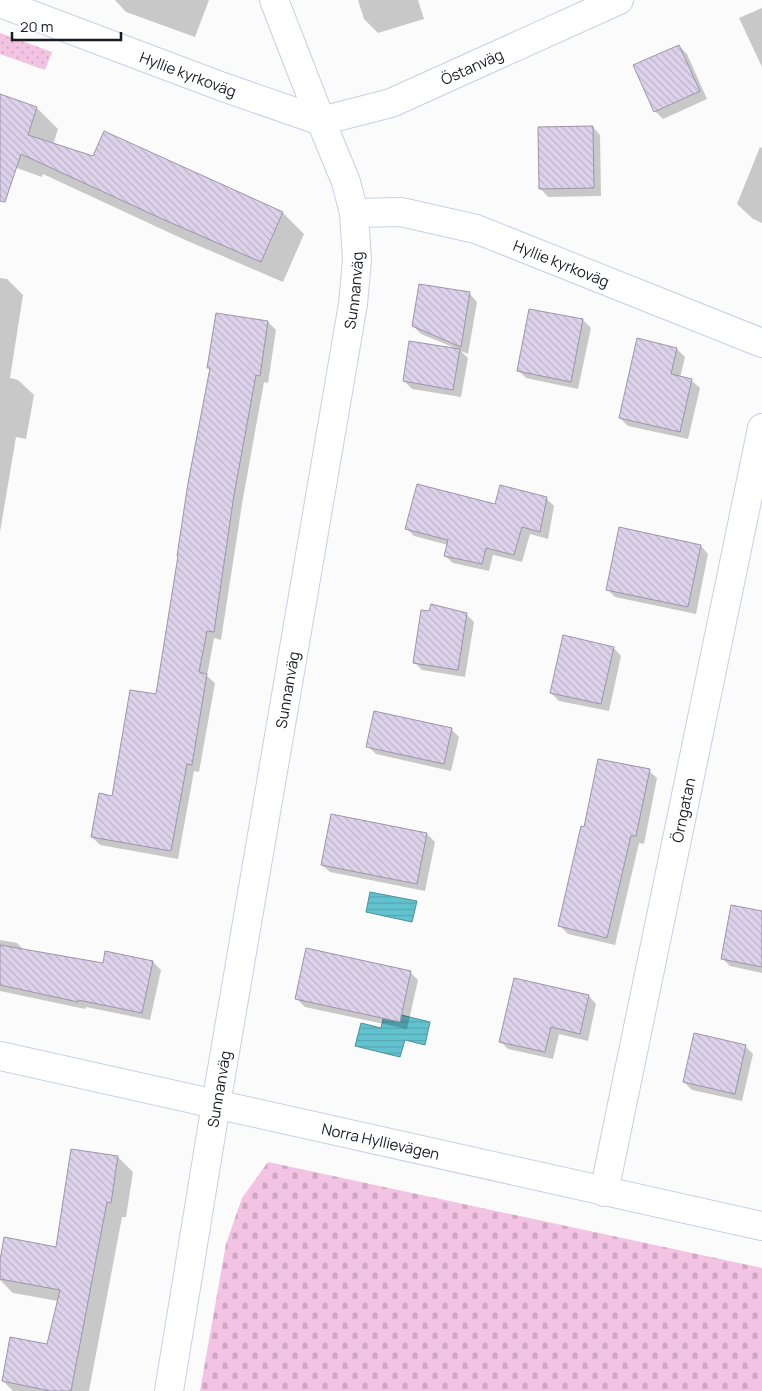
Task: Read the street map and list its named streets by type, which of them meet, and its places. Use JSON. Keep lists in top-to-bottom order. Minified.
{"streets":{"street":["Östanväg","Hyllie kyrkoväg","Sunnanväg","Örngatan","Norra Hyllievägen"]},"crossings":[["Östanväg","Hyllie kyrkoväg"],["Östanväg","Sunnanväg"],["Hyllie kyrkoväg","Sunnanväg"],["Sunnanväg","Norra Hyllievägen"],["Örngatan","Norra Hyllievägen"]],"scale_bar":"20 m"}
